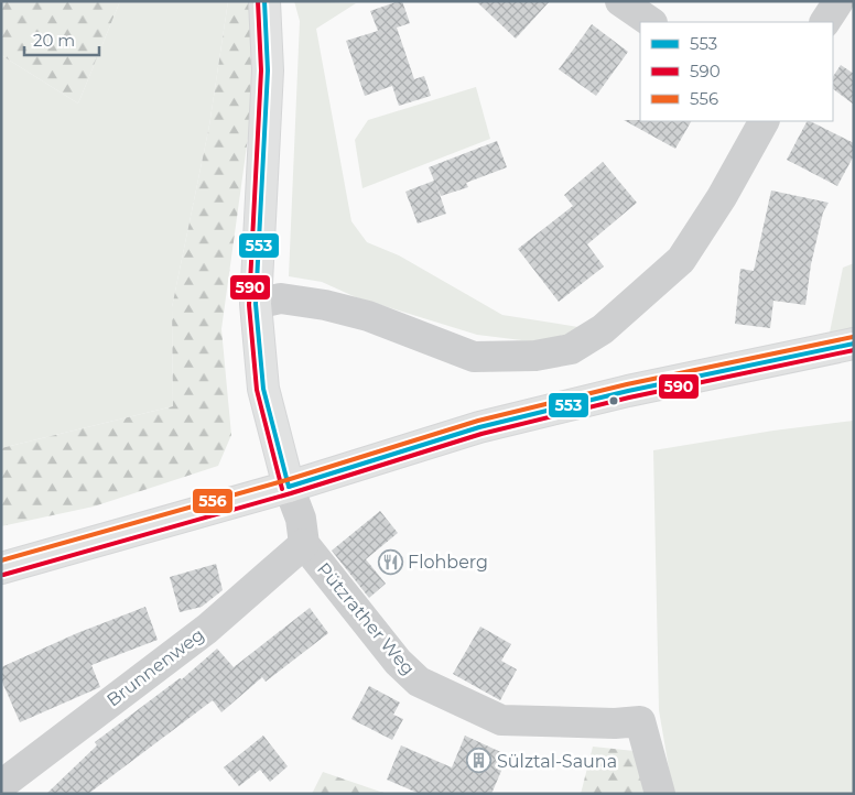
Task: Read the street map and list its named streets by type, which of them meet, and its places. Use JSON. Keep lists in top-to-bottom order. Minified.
{"streets":{"street":["Pützrather Weg","Brunnenweg"]},"crossings":[["Pützrather Weg","Brunnenweg"]],"places":{"restaurant":["Flohberg"],"building":["Sülztal-Sauna"]},"lines":["transit line 553","transit line 590","transit line 556"],"legend":["553","590","556"],"scale_bar":"20 m"}
